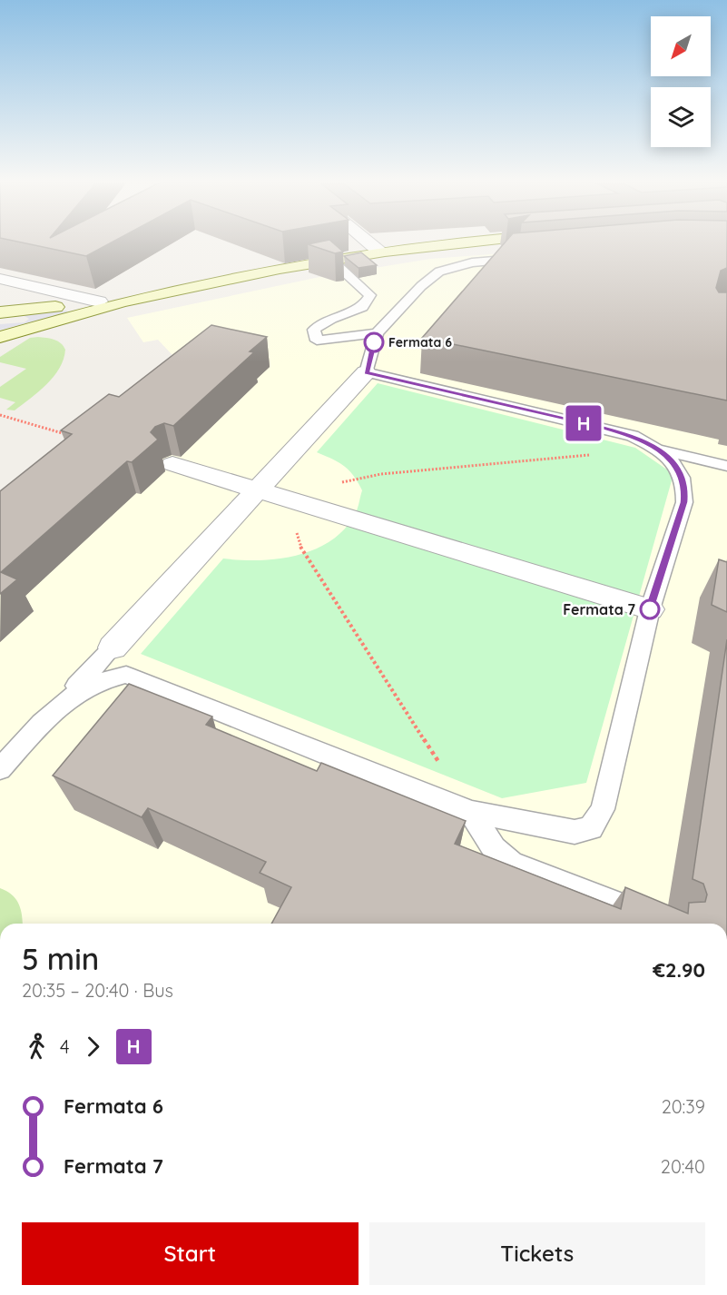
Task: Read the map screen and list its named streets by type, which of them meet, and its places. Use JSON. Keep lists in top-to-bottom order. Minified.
{"places":["Fermata 6","Fermata 7"],"lines":["bus line H"],"north":"bottom left","page":{"on_map":"H","heading":["5 min","20:35 – 20:40 · Bus","€2.90"],"legs":["4","H"],"list":[{"name":"Fermata 6","value":"20:39"},{"name":"Fermata 7","value":"20:40"}],"buttons":["Start","Tickets"]}}
